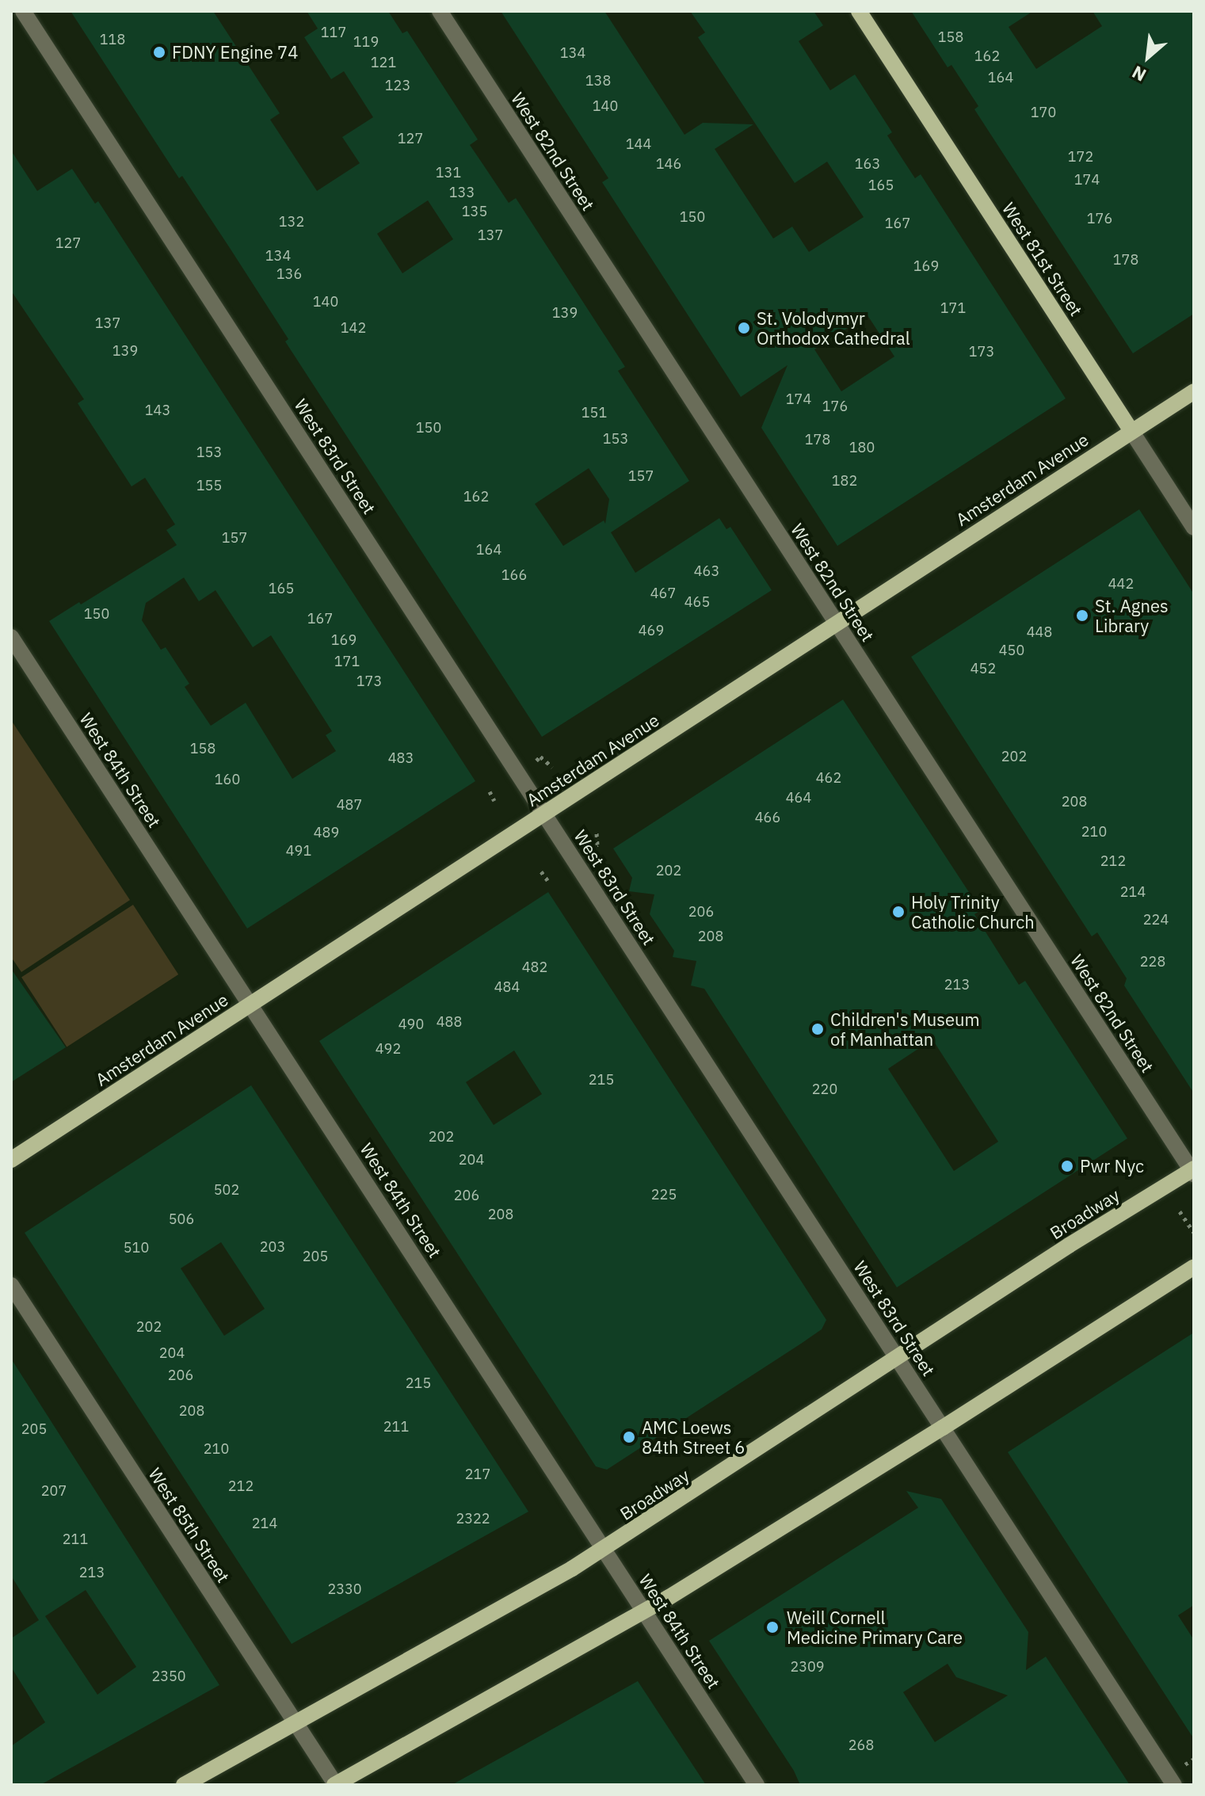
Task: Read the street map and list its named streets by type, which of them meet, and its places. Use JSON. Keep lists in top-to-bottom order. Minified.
{"streets":{"main road":["West 81st Street","Amsterdam Avenue","Broadway"],"street":["West 82nd Street","West 83rd Street","West 84th Street","West 85th Street"]},"crossings":[["West 82nd Street","Amsterdam Avenue"],["West 82nd Street","Broadway"],["West 81st Street","Amsterdam Avenue"],["West 83rd Street","Amsterdam Avenue"],["West 83rd Street","Broadway"],["Amsterdam Avenue","West 84th Street"],["West 84th Street","Broadway"],["Broadway","West 85th Street"]],"places":["FDNY Engine 74","St. Volodymyr Orthodox Cathedral","St. Agnes Library","Holy Trinity Catholic Church","Children's Museum of Manhattan","Pwr Nyc","AMC Loews 84th Street 6","Weill Cornell Medicine Primary Care"],"house_numbers":["117","158","118","119","134","162","121","164","138","123","140","170","127","144","172","146","163","131","174","165","133","135","150","176","132","167","137","127","134","178","169","136","140","171","139","137","142","139","173","174","176","143","151","150","153","178","180","153","157","182","155","162","157","164","463","166","442","165","467","465","150","167","469","448","169","450","171","452","173","158","202","483","462","160","464","208","487","466","210","489","491","212","202","214","206","224","208","228","482","213","484","488","490","492","215","220","202","204","502","225","206","208","506","203","510","205","202","204","206","215","208","211","205","210","217","212","207","2322","214","211","213","2330","2309","2350","268"],"north":"bottom left"}
